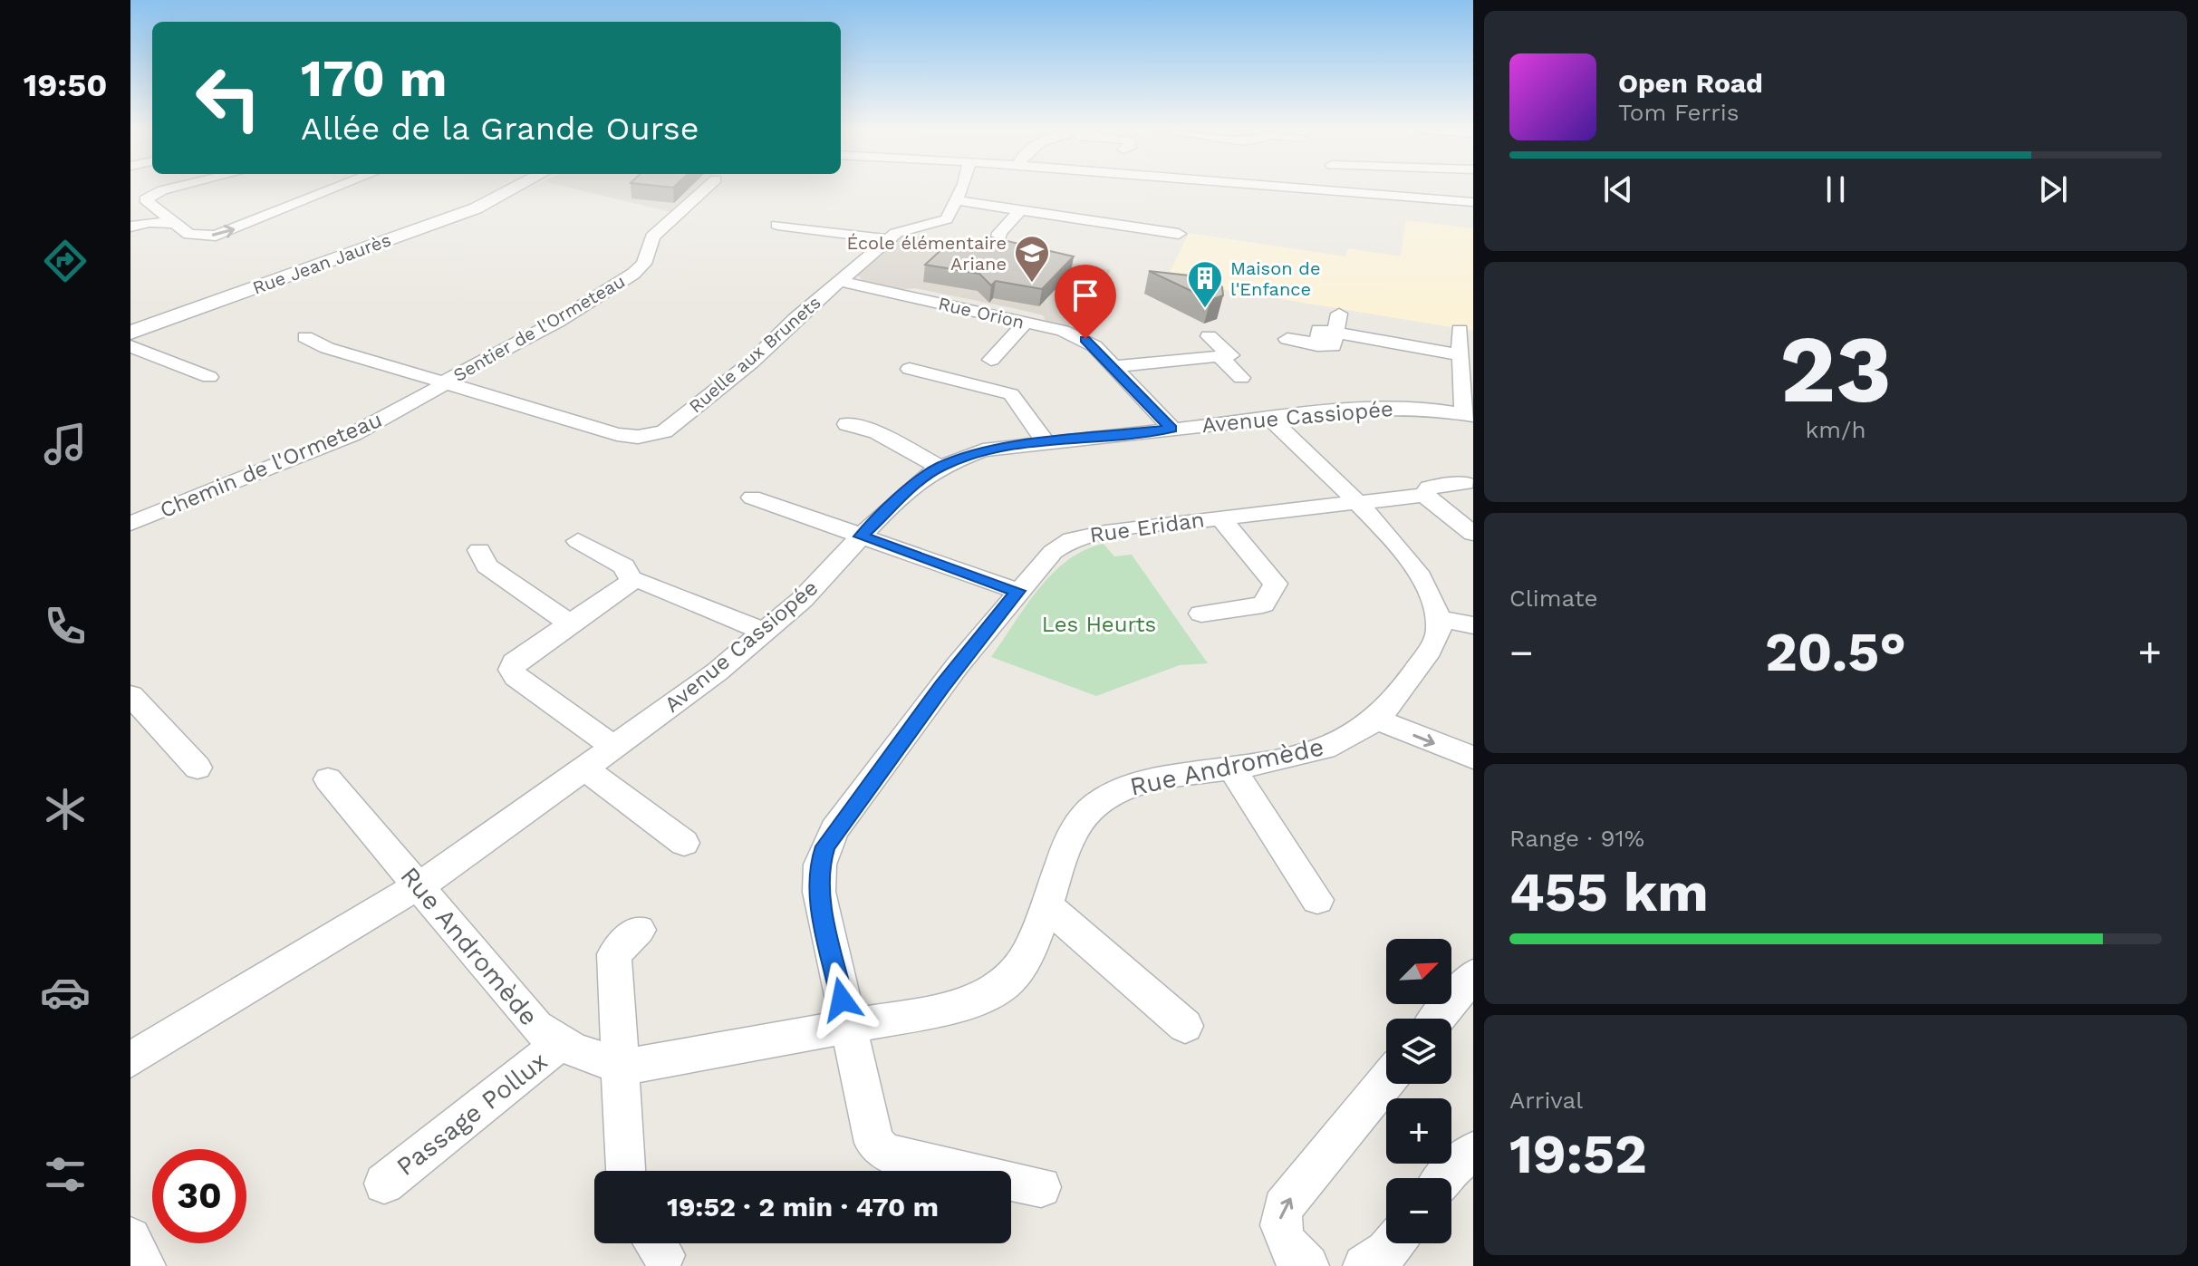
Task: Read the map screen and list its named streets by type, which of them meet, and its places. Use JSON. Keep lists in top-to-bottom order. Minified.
{"streets":{"street":["Rue Jean Jaurès","Rue Orion","Sentier de l'Ormeteau","Ruelle aux Brunets","Avenue Cassiopée","Chemin de l'Ormeteau","Rue Eridan","Rue Andromède","Passage Pollux"]},"crossings":[["Rue Orion","Ruelle aux Brunets"],["Rue Orion","Avenue Cassiopée"],["Sentier de l'Ormeteau","Ruelle aux Brunets"],["Sentier de l'Ormeteau","Chemin de l'Ormeteau"],["Ruelle aux Brunets","Chemin de l'Ormeteau"],["Avenue Cassiopée","Rue Andromède"],["Rue Eridan","Rue Andromède"],["Rue Andromède","Passage Pollux"]],"parks":["Les Heurts"],"places":{"school or university":["École élémentaire Ariane"],"building":["Maison de l'Enfance"]},"north":"top right","page":{"tabs":"19:50","turn":["170 m","Allée de la Grande Ourse"],"song":["Open Road","Tom Ferris"],"tile":[["23","km/h"],"Climate",["Range · 91%","455 km"],["Arrival","19:52"]],"heat":["−","20.5°","+"],"map_buttons":["+","−"],"limit":"30","trip":"19:52 · 2 min · 470 m"}}
